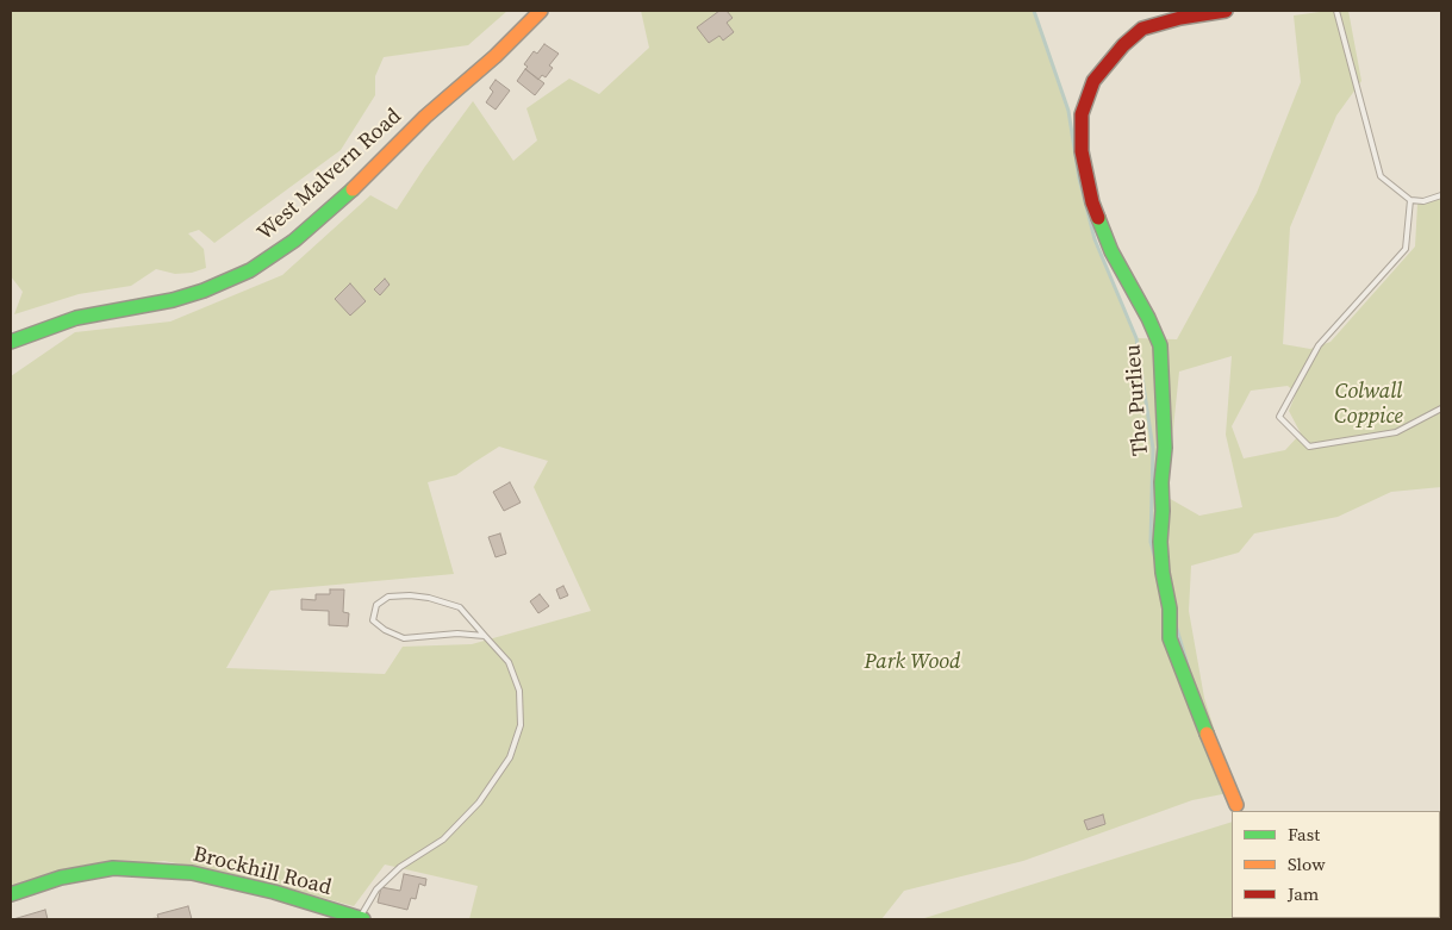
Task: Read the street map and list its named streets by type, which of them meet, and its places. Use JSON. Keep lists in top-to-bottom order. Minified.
{"streets":{"street":["West Malvern Road","The Purlieu","Brockhill Road"]},"parks":["Colwall Coppice","Park Wood"],"legend":["Fast","Slow","Jam"]}
